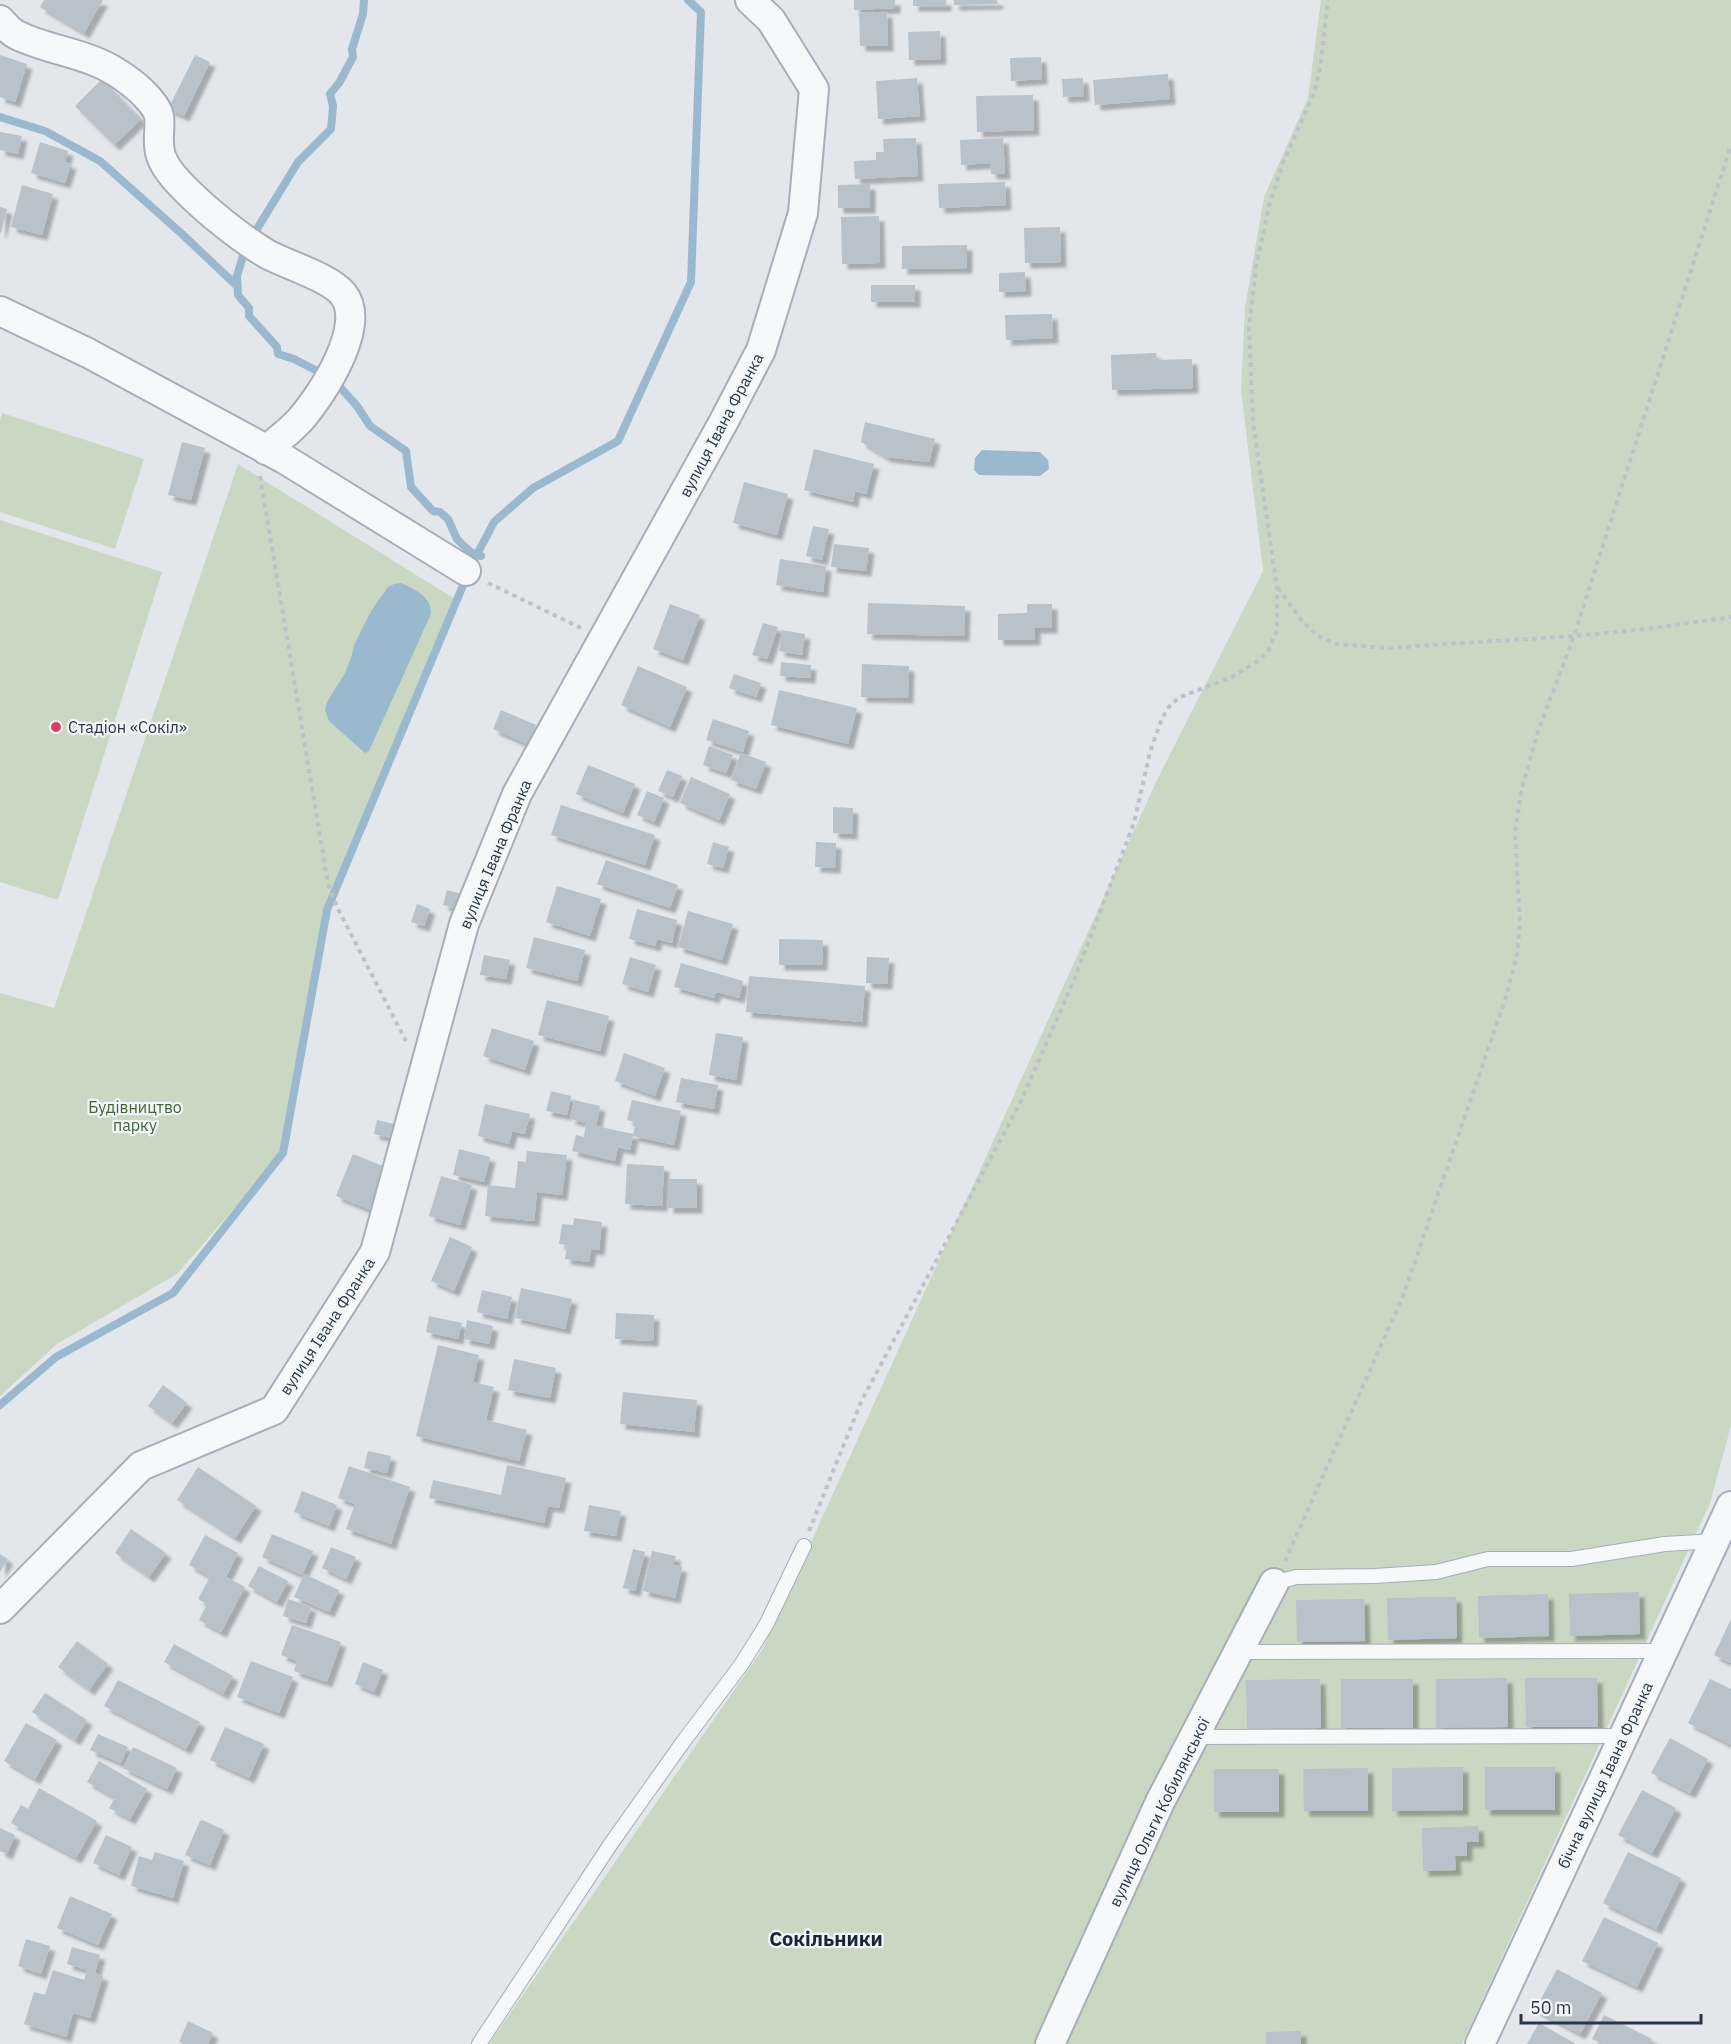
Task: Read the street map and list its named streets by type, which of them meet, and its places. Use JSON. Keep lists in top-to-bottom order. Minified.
{"streets":{"street":["вулиця Івана Франка","бічна вулиця Івана Франка","вулиця Ольги Кобилянської"]},"districts":["Сокільники"],"parks":["Будівництво парку"],"places":["Стадіон «Сокіл»"],"scale_bar":"50 m"}
